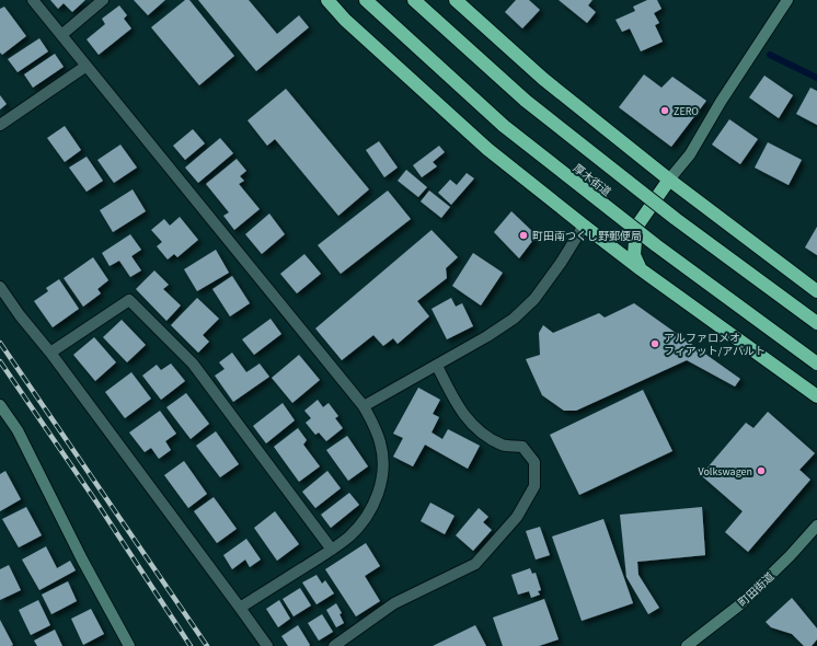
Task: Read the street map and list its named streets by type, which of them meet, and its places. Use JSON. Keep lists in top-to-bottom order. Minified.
{"streets":{"highway":["厚木街道"],"street":["町田街道"]},"places":["ZERO","町田南つくし野郵便局","アルファロメオ フィアット/アバルト","Volkswagen"]}
